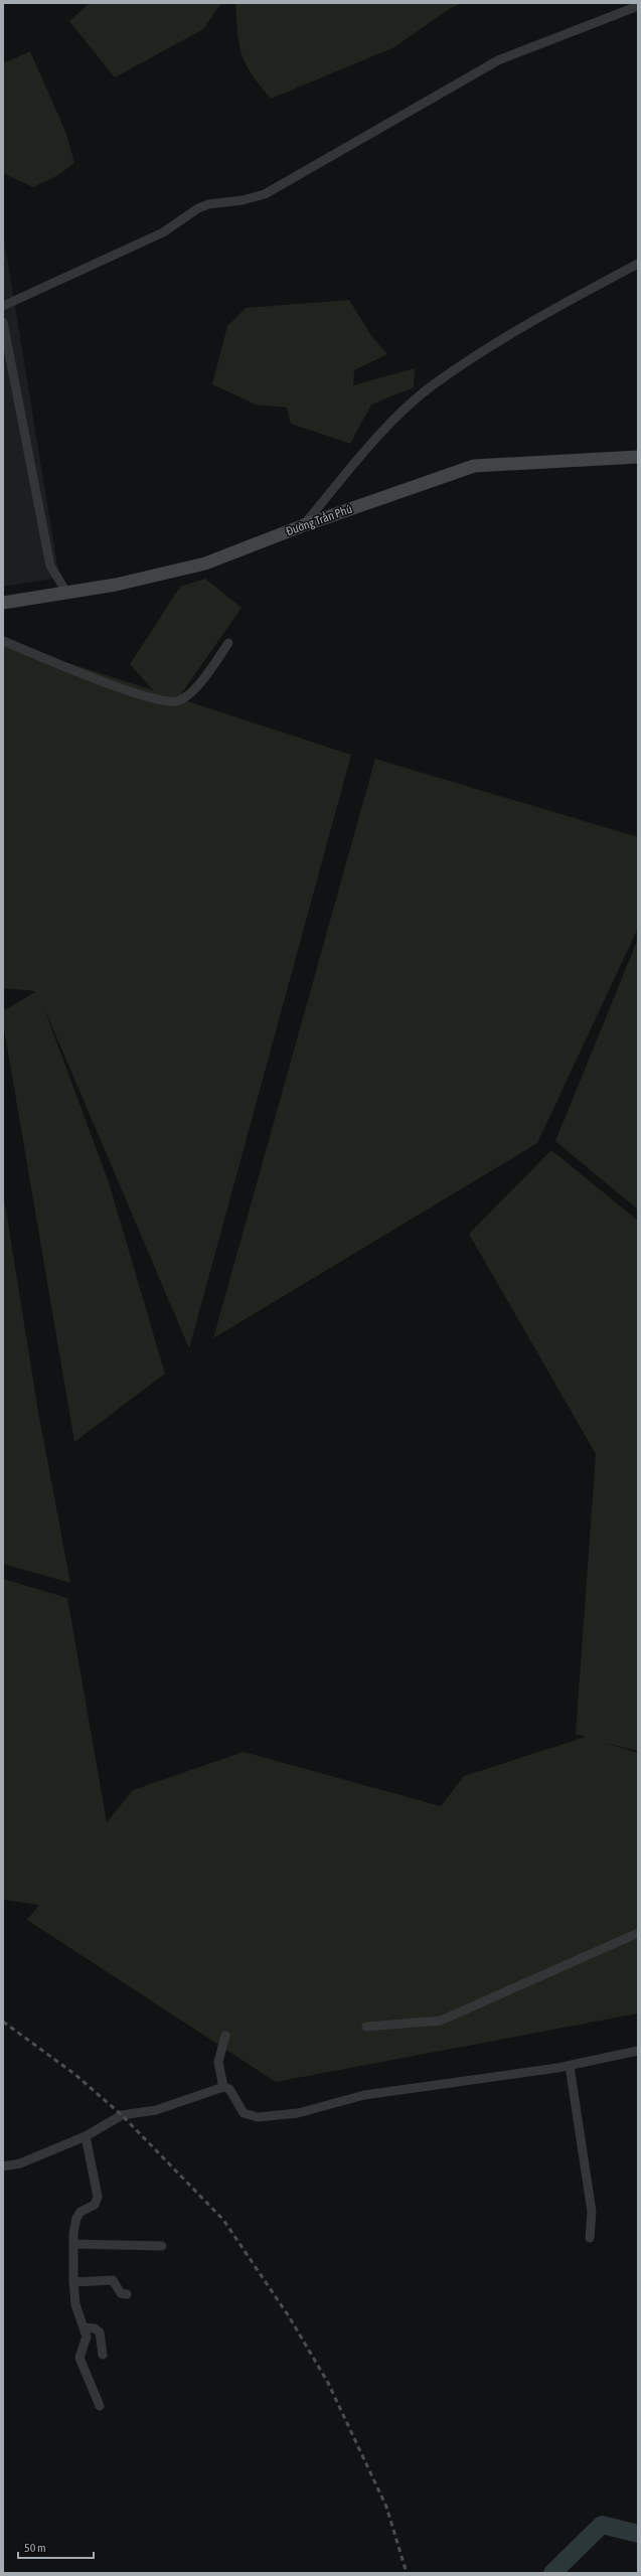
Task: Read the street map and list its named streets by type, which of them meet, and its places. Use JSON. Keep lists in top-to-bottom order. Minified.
{"streets":{"main road":["Đường Trần Phú"]},"scale_bar":"50 m"}
